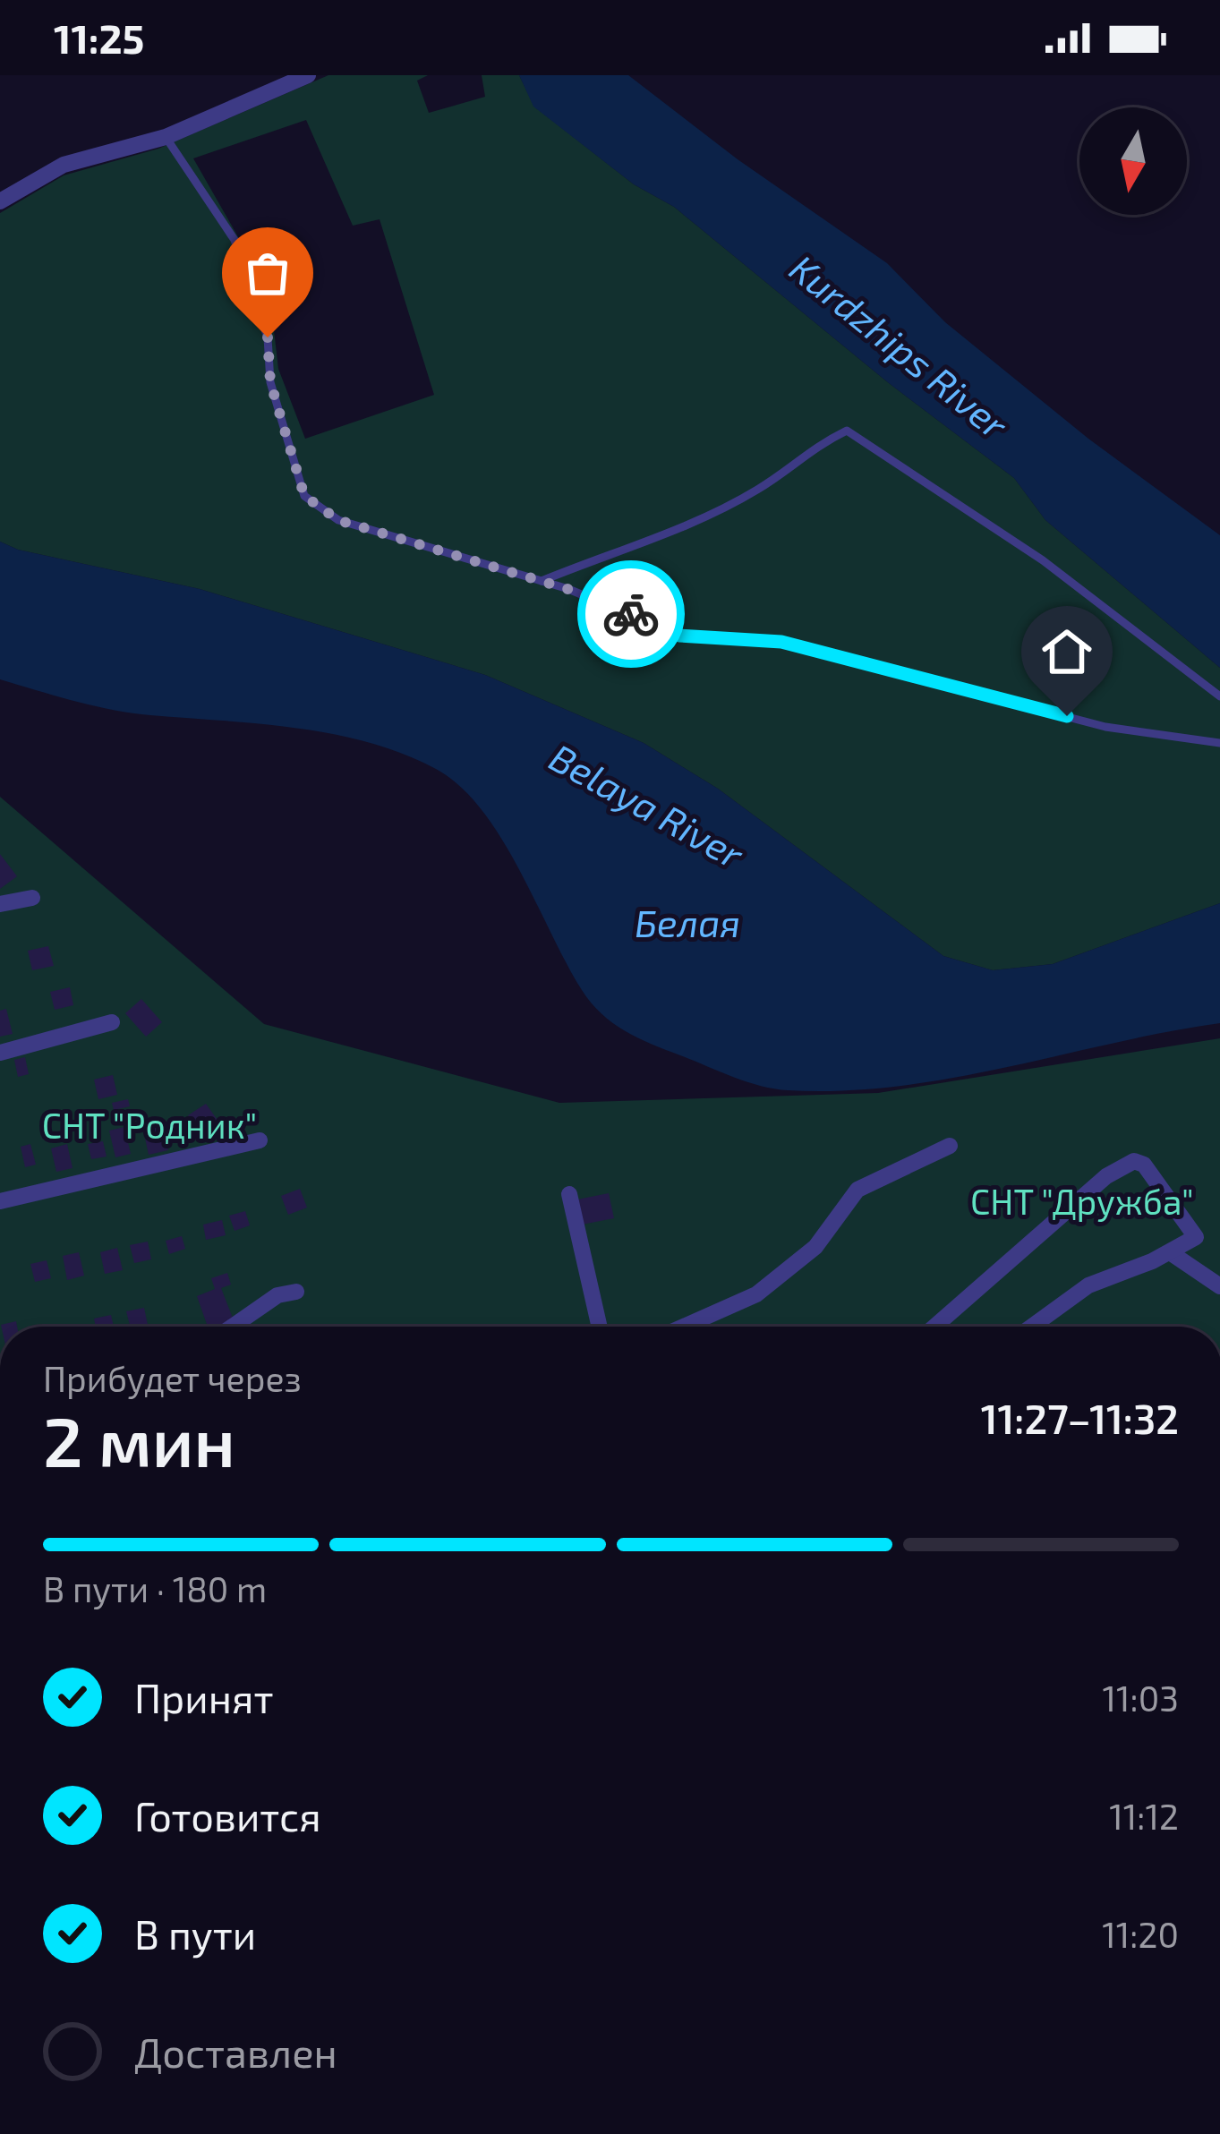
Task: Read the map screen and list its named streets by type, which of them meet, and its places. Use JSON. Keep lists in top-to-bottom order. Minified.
{"water":["Kurdzhips River","Belaya River","Белая"],"parks":["СНТ \"Родник\"","СНТ \"Дружба\""],"north":"bottom","page":{"status":"11:25","heading":["2 мин","Прибудет через","11:27–11:32"],"bar":"В пути · 180 m","list":[["Принят","11:03"],["Готовится","11:12"],["В пути","11:20"],"Доставлен"]}}
